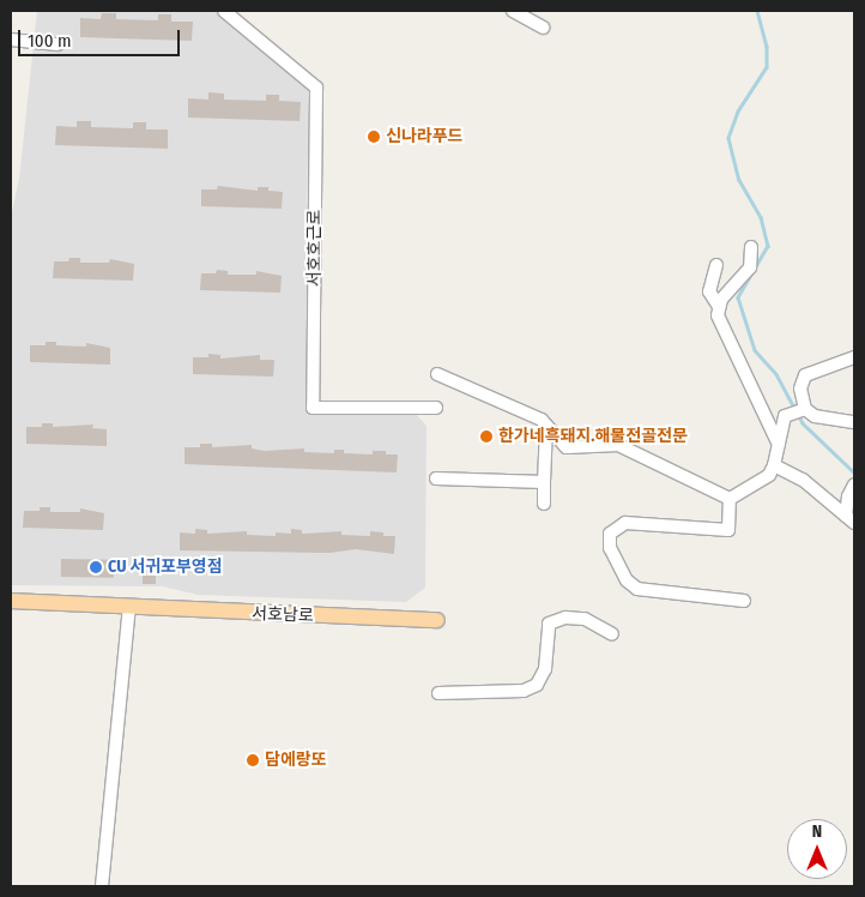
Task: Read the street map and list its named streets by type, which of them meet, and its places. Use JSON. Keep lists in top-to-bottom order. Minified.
{"streets":{"main road":["서호남로"],"street":["서호호근로"]},"places":["신나라푸드","한가네흑돼지.해물전골전문","CU 서귀포부영점","담에랑또"],"scale_bar":"100 m","north":"top"}
